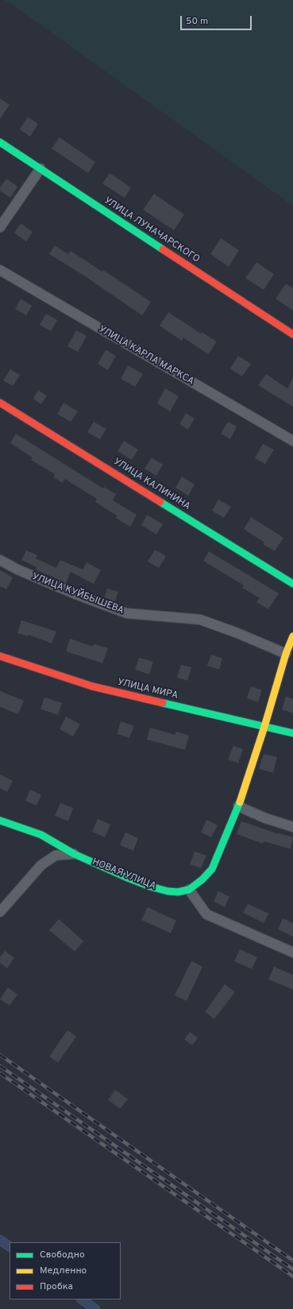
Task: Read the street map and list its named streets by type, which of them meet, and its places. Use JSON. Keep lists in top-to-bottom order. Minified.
{"streets":{"street":["УЛИЦА ЛУНАЧАРСКОГО","УЛИЦА КАРЛА МАРКСА","УЛИЦА КАЛИНИНА","УЛИЦА КУЙБЫШЕВА","УЛИЦА МИРА","НОВАЯ УЛИЦА"]},"legend":["Свободно","Медленно","Пробка"],"scale_bar":"50 m"}
